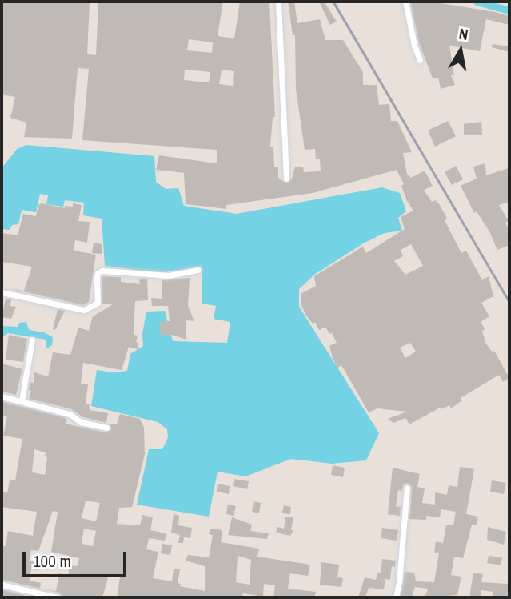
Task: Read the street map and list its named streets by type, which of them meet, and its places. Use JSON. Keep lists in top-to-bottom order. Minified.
{"scale_bar":"100 m","north":"top"}
